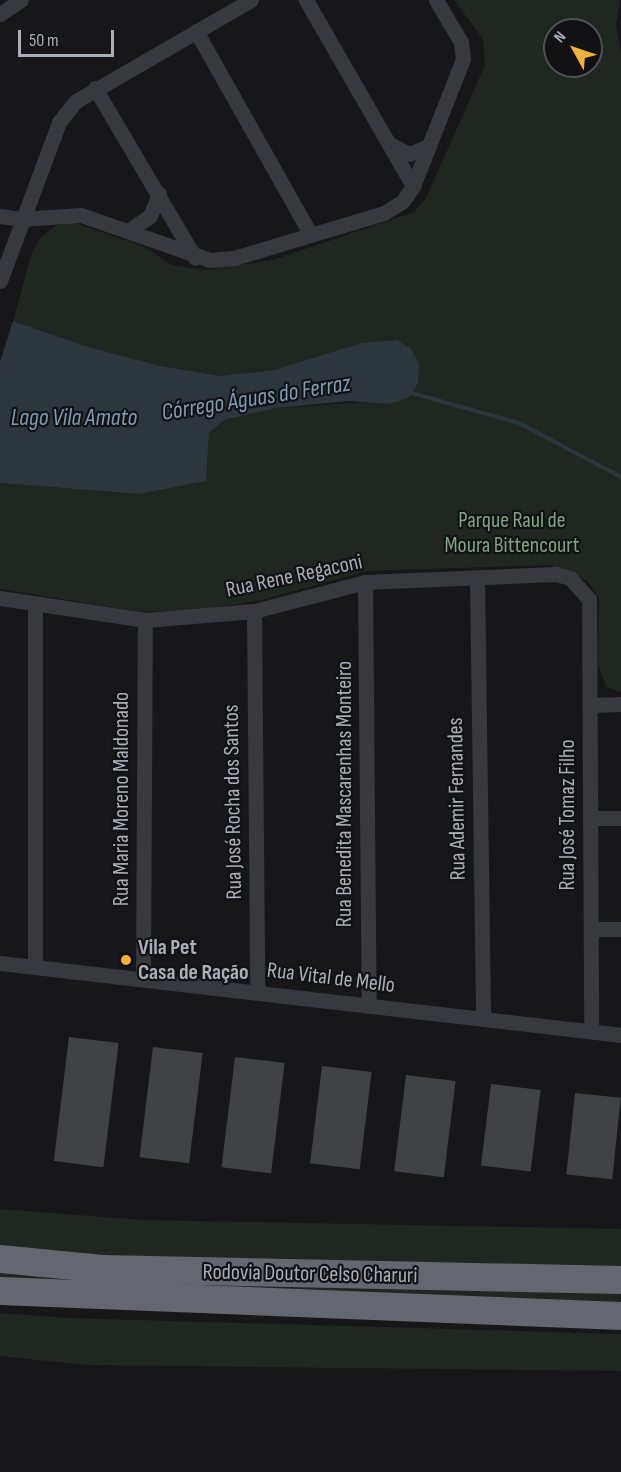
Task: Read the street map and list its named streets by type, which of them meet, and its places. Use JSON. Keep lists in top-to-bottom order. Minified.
{"streets":{"highway":["Rodovia Doutor Celso Charuri"],"street":["Rua Rene Regaconi","Rua Benedita Mascarenhas Monteiro","Rua Maria Moreno Maldonado","Rua Ademir Fernandes","Rua José Rocha dos Santos","Rua José Tomaz Filho","Rua Vital de Mello"]},"crossings":[["Rua Rene Regaconi","Rua Benedita Mascarenhas Monteiro"],["Rua Rene Regaconi","Rua Maria Moreno Maldonado"],["Rua Rene Regaconi","Rua Ademir Fernandes"],["Rua Rene Regaconi","Rua José Rocha dos Santos"],["Rua Rene Regaconi","Rua José Tomaz Filho"],["Rua Benedita Mascarenhas Monteiro","Rua Vital de Mello"],["Rua Maria Moreno Maldonado","Rua Vital de Mello"],["Rua Ademir Fernandes","Rua Vital de Mello"],["Rua José Rocha dos Santos","Rua Vital de Mello"],["Rua José Tomaz Filho","Rua Vital de Mello"]],"water":["Córrego Águas do Ferraz","Lago Vila Amato"],"parks":["Parque Raul de Moura Bittencourt"],"places":["Vila Pet Casa de Ração"],"scale_bar":"50 m","north":"top left"}
